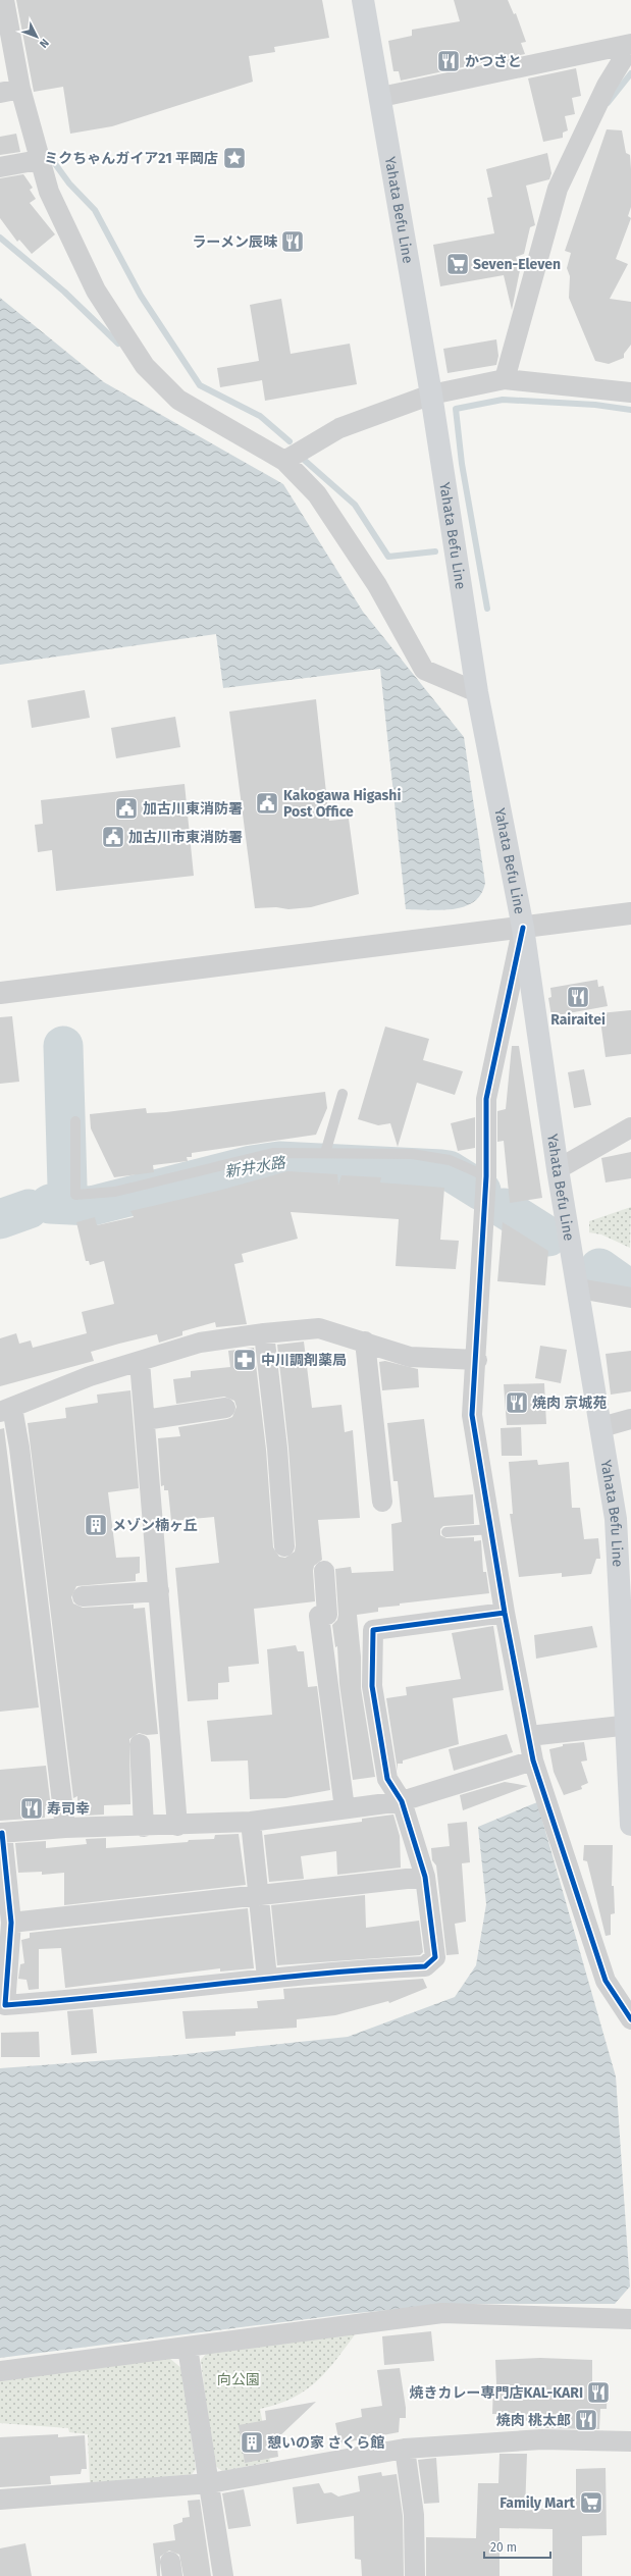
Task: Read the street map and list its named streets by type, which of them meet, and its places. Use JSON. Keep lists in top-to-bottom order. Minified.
{"streets":{"main road":["Yahata Befu Line"]},"water":["新井水路"],"parks":["向公園"],"places":{"restaurant":["かつさと","ラーメン辰味","Rairaitei","焼肉 京城苑","寿司幸","焼きカレー専門店KAL-KARI","焼肉 桃太郎"],"place":["ミクちゃんガイア21 平岡店"],"supermarket":["Seven-Eleven","Family Mart"],"public building":["Kakogawa Higashi Post Office","加古川東消防署","加古川市東消防署"],"pharmacy":["中川調剤薬局"],"building":["メゾン楠ヶ丘","憩いの家 さくら館"]},"scale_bar":"20 m","north":"bottom right"}
